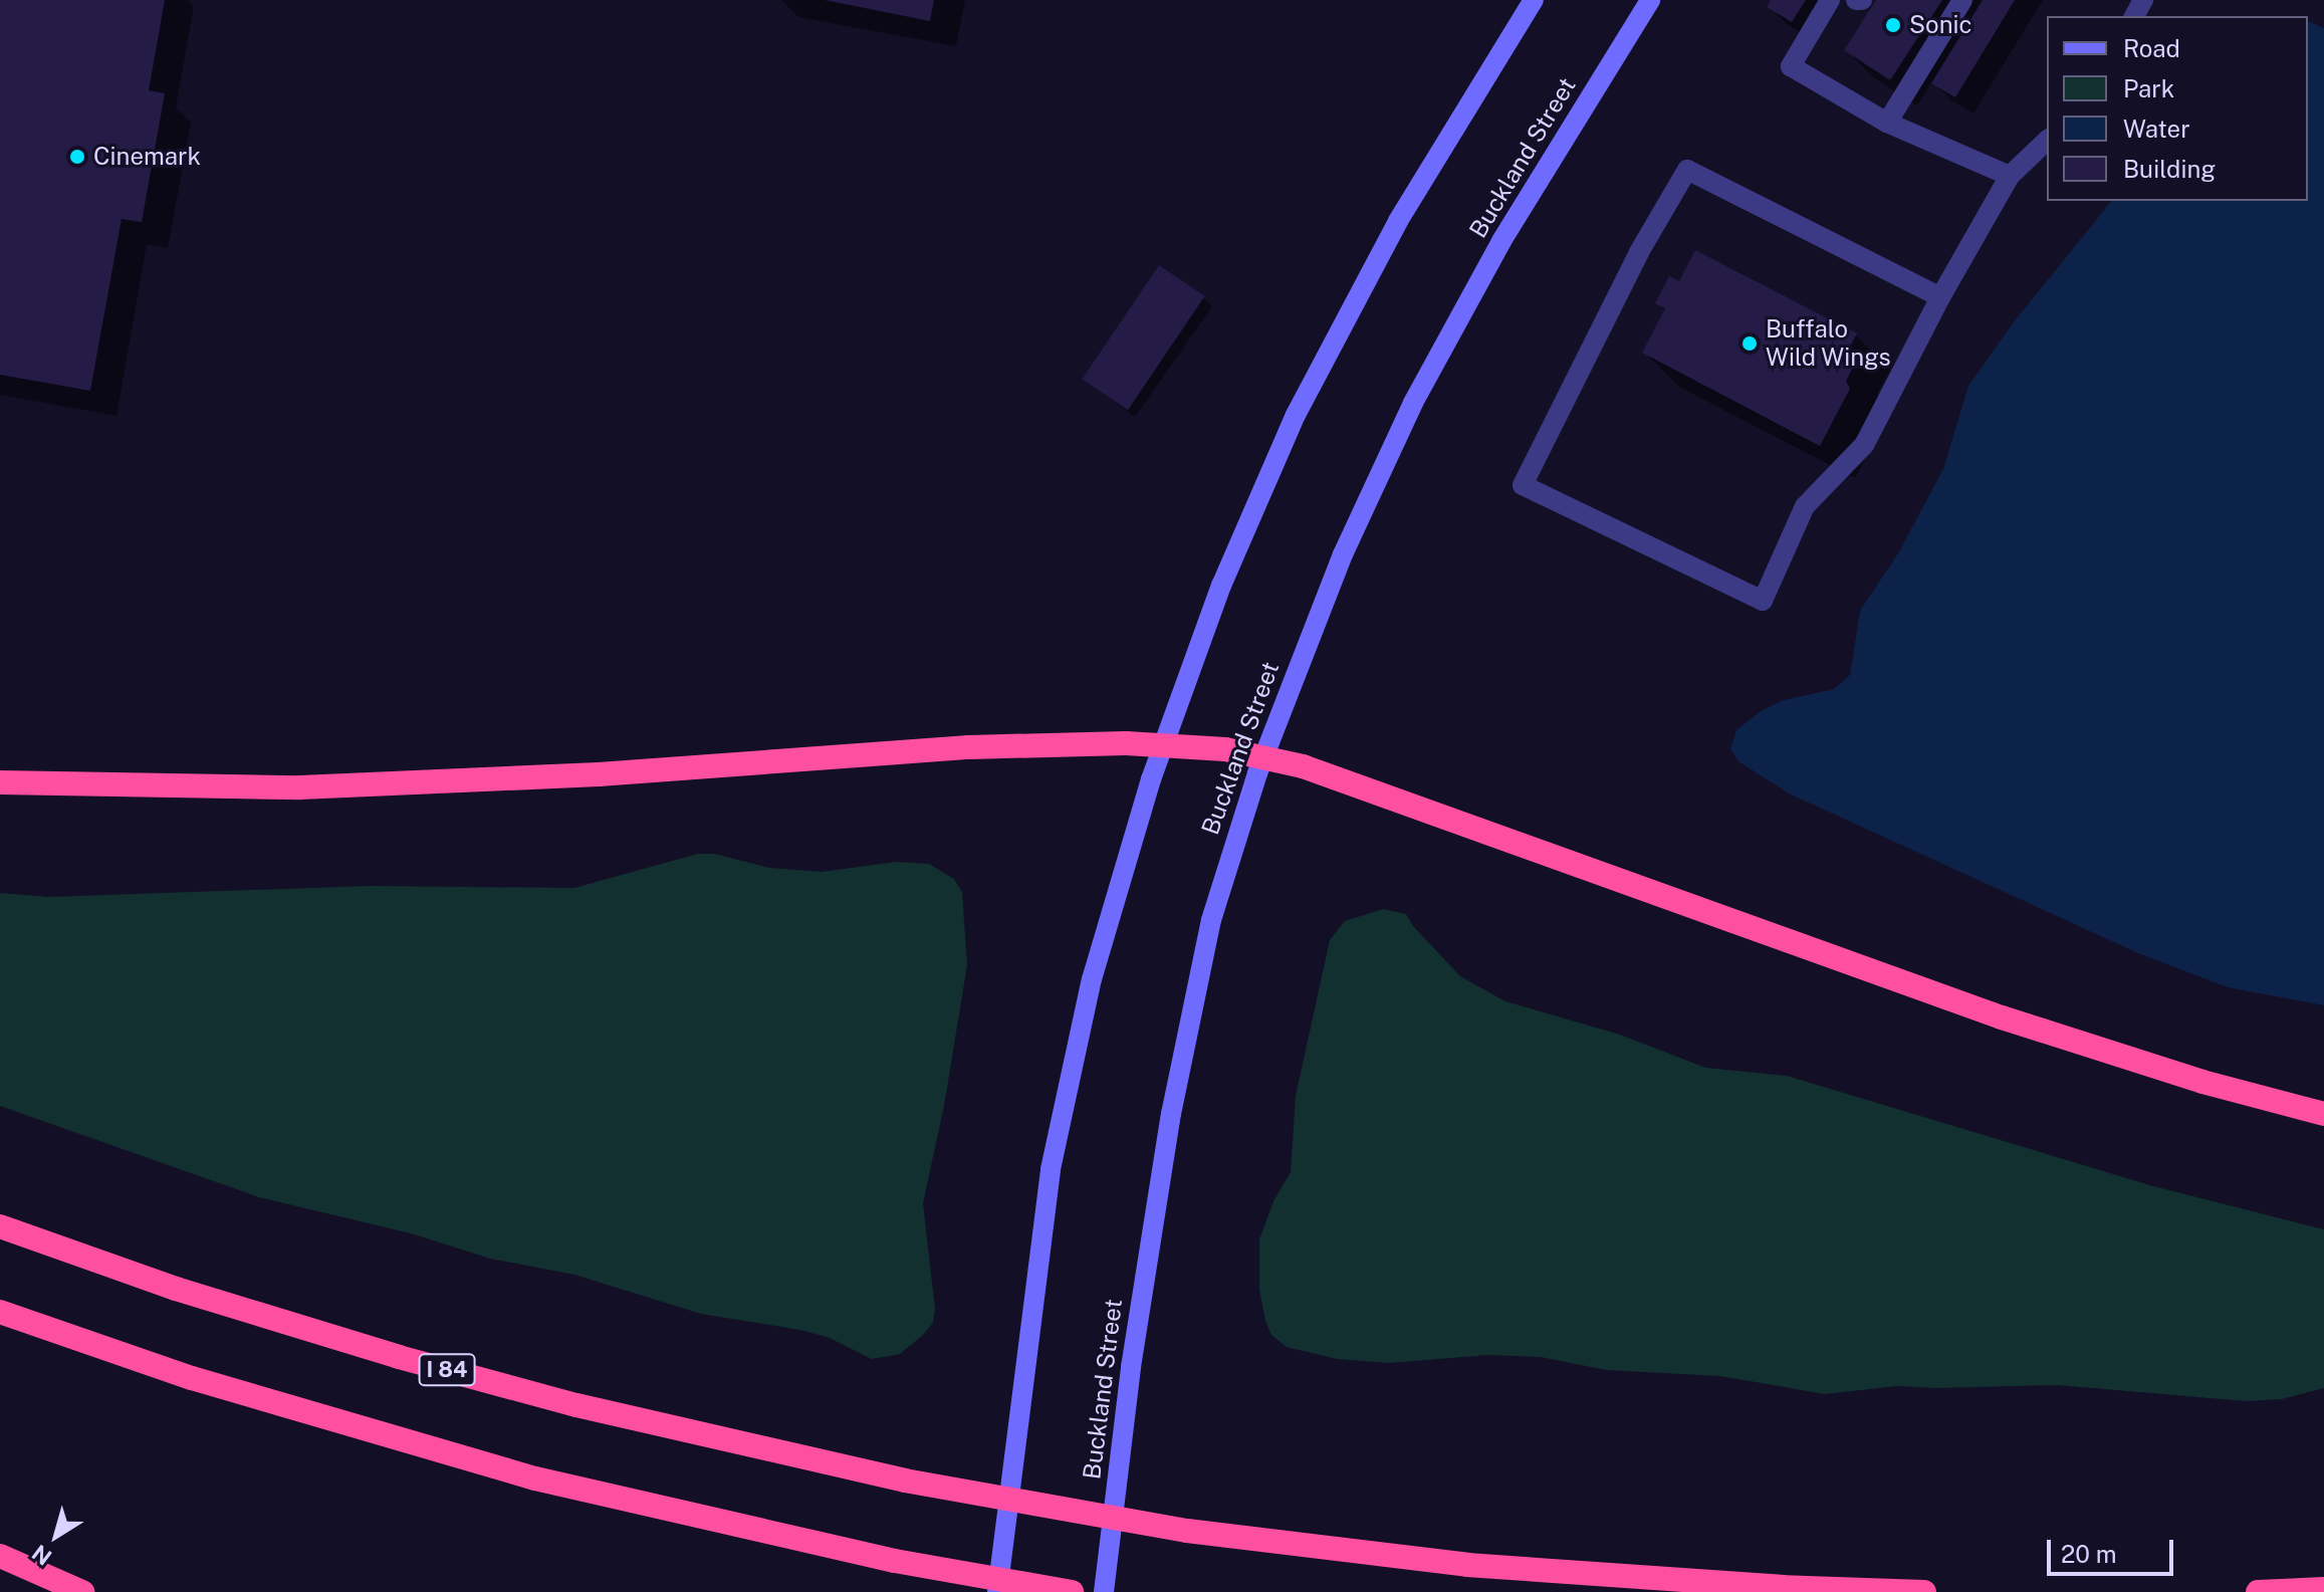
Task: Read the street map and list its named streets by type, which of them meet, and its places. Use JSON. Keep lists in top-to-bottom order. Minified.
{"streets":{"highway":["I 84"],"main road":["Buckland Street"]},"places":["Sonic","Cinemark","Buffalo Wild Wings"],"legend":["Road","Park","Water","Building"],"scale_bar":"20 m","north":"bottom left"}
